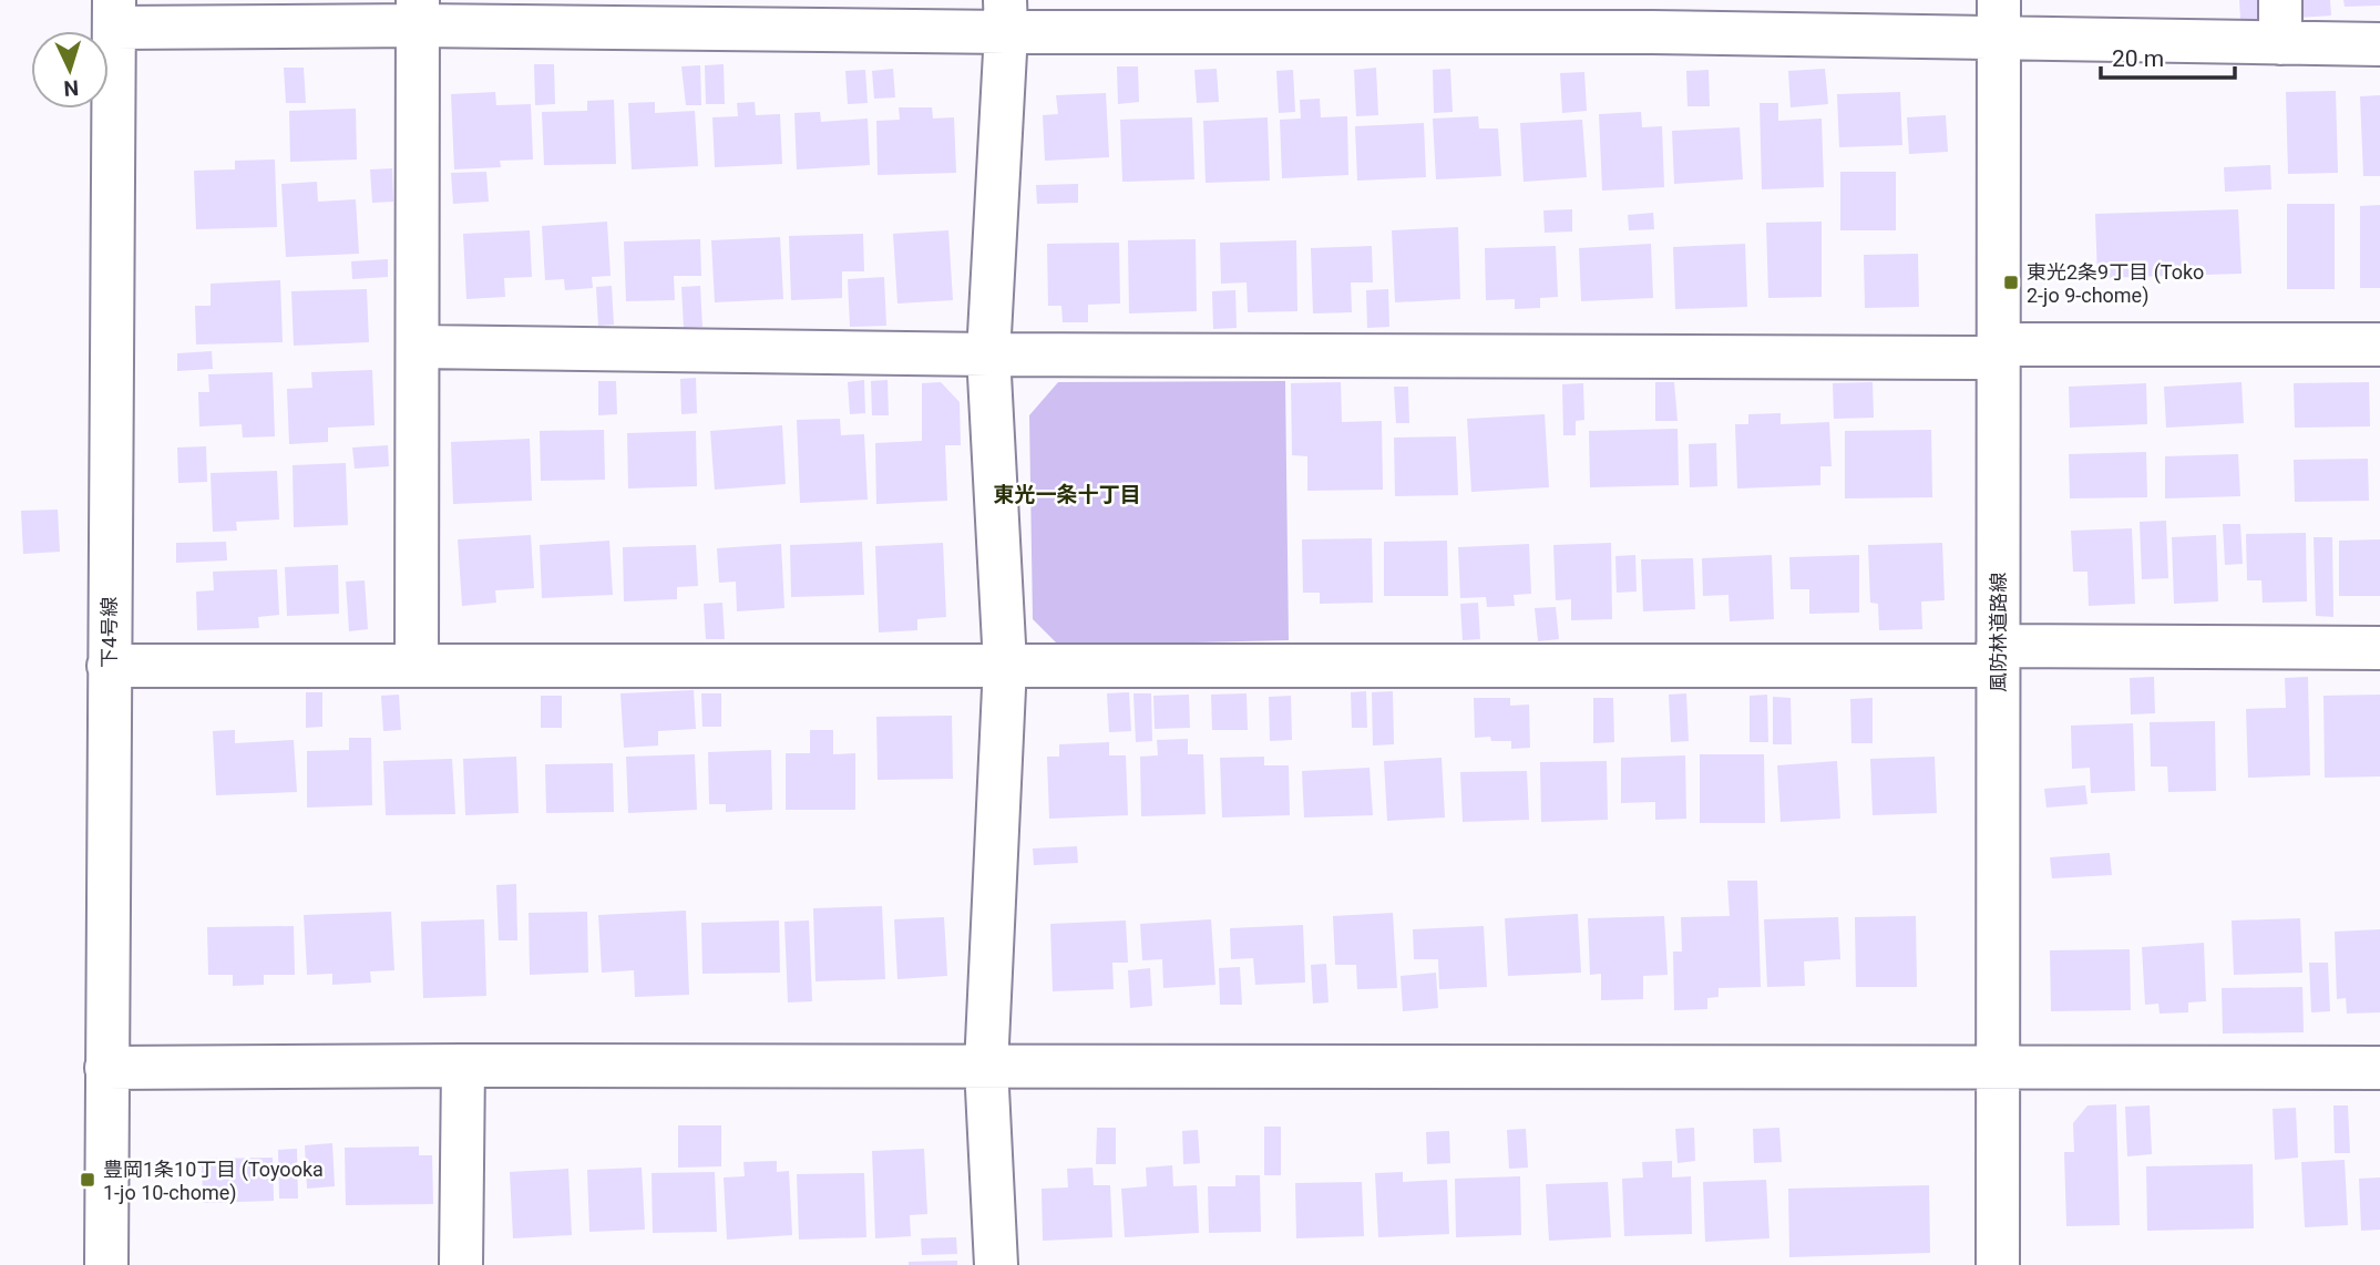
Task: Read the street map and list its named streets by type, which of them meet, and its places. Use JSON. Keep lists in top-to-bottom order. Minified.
{"streets":{"street":["下4号線","風防林道路線"]},"districts":["東光一条十丁目"],"places":{"transit":["東光2条9丁目 (Toko 2-jo 9-chome)","豊岡1条10丁目 (Toyooka 1-jo 10-chome)"]},"scale_bar":"20 m","north":"bottom"}
